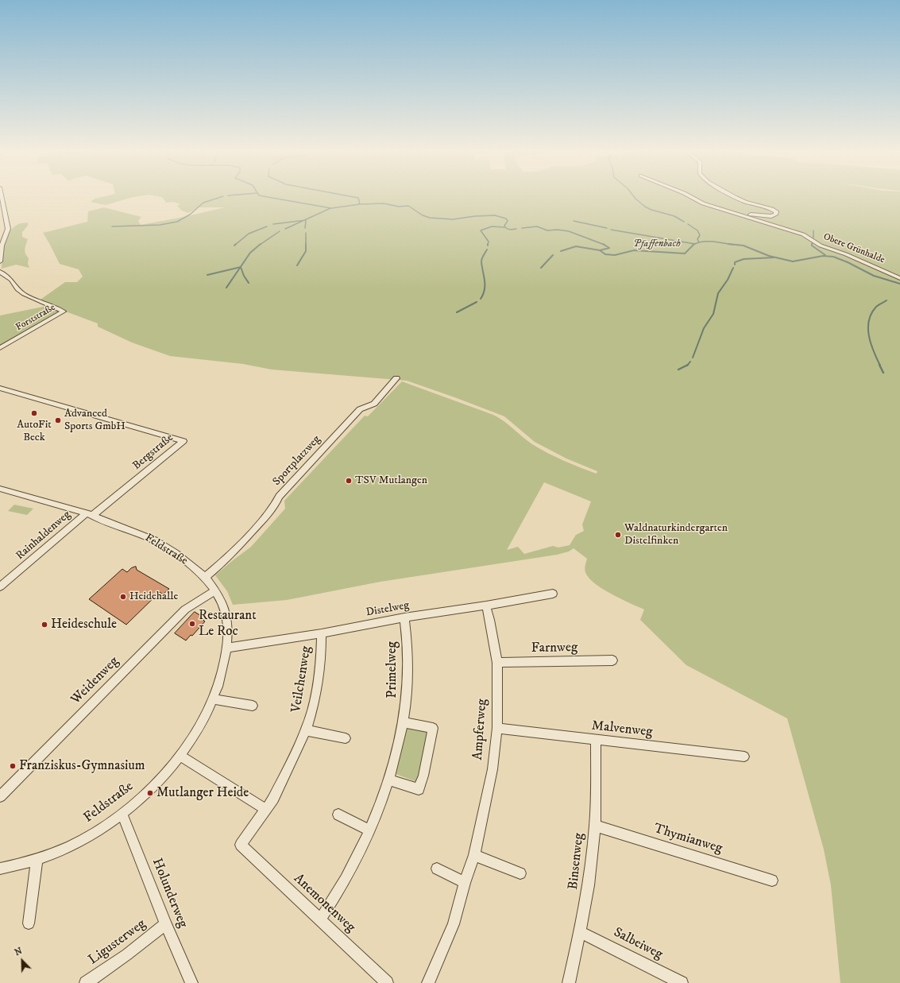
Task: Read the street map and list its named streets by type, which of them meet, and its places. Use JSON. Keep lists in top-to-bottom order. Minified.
{"streets":{"street":["Obere Grünhalde","Forststraße","Bergstraße","Sportplatzweg","Rainhaldenweg","Feldstraße","Distelweg","Farnweg","Primelweg","Veilchenweg","Weidenweg","Ampferweg","Malvenweg","Thymianweg","Binsenweg","Holunderweg","Anemonenweg","Ligusterweg","Salbeiweg"]},"crossings":[["Bergstraße","Rainhaldenweg"],["Bergstraße","Feldstraße"],["Sportplatzweg","Feldstraße"],["Rainhaldenweg","Feldstraße"],["Feldstraße","Distelweg"],["Feldstraße","Weidenweg"],["Feldstraße","Holunderweg"],["Distelweg","Primelweg"],["Distelweg","Veilchenweg"],["Distelweg","Ampferweg"],["Farnweg","Ampferweg"],["Primelweg","Anemonenweg"],["Veilchenweg","Anemonenweg"],["Ampferweg","Malvenweg"],["Malvenweg","Binsenweg"],["Thymianweg","Binsenweg"],["Binsenweg","Salbeiweg"],["Holunderweg","Ligusterweg"]],"water":["Pfaffenbach"],"places":["AutoFit Beck","Advanced Sports GmbH","TSV Mutlangen","Waldnaturkindergarten Distelfinken","Heidehalle","Restaurant Le Roc","Heideschule","Franziskus-Gymnasium","Mutlanger Heide"],"north":"top left"}
